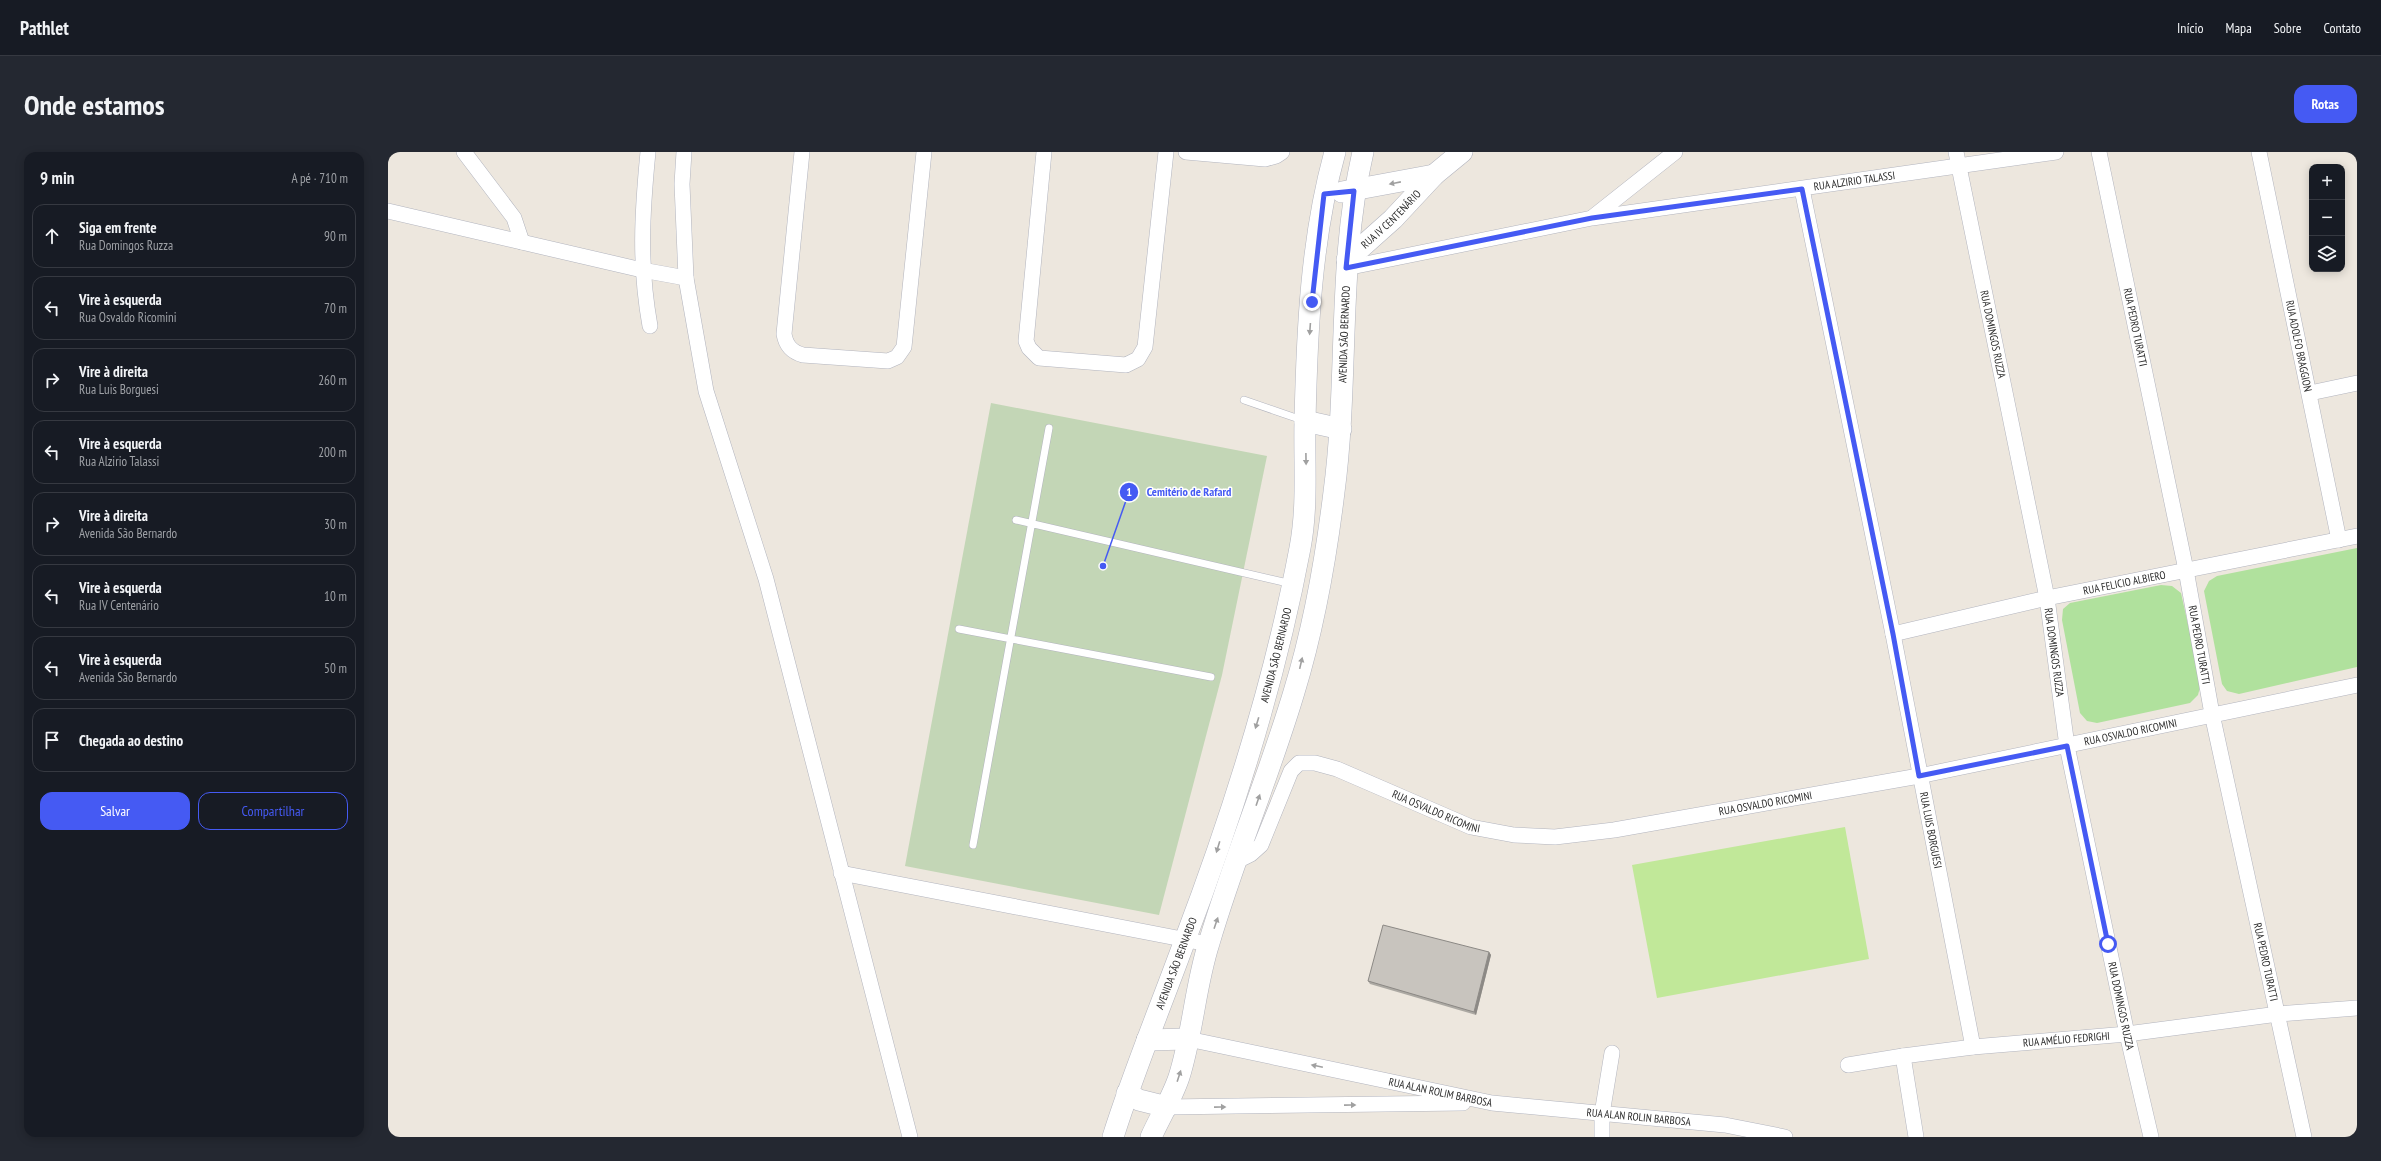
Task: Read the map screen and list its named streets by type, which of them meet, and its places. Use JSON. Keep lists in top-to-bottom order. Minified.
{"streets":{"main road":["RUA IV CENTENÁRIO","AVENIDA SÃO BERNARDO"],"street":["RUA ALZIRIO TALASSI","RUA PEDRO TURATTI","RUA DOMINGOS RUZZA","RUA ADOLFO BRAGGION","RUA FELICIO ALBIERO","RUA OSVALDO RICOMINI","RUA LUIS BORGUESI","RUA AMÉLIO FEDRIGHI","RUA ALAN ROLIM BARBOSA","RUA ALAN ROLIN BARBOSA"]},"crossings":[["RUA ALZIRIO TALASSI","RUA IV CENTENÁRIO"],["RUA ALZIRIO TALASSI","AVENIDA SÃO BERNARDO"],["RUA ALZIRIO TALASSI","RUA DOMINGOS RUZZA"],["RUA ALZIRIO TALASSI","RUA LUIS BORGUESI"],["RUA IV CENTENÁRIO","AVENIDA SÃO BERNARDO"],["RUA PEDRO TURATTI","RUA FELICIO ALBIERO"],["RUA PEDRO TURATTI","RUA OSVALDO RICOMINI"],["RUA PEDRO TURATTI","RUA AMÉLIO FEDRIGHI"],["AVENIDA SÃO BERNARDO","RUA OSVALDO RICOMINI"],["AVENIDA SÃO BERNARDO","RUA ALAN ROLIM BARBOSA"],["RUA DOMINGOS RUZZA","RUA FELICIO ALBIERO"],["RUA DOMINGOS RUZZA","RUA OSVALDO RICOMINI"],["RUA DOMINGOS RUZZA","RUA AMÉLIO FEDRIGHI"],["RUA ADOLFO BRAGGION","RUA FELICIO ALBIERO"],["RUA FELICIO ALBIERO","RUA LUIS BORGUESI"],["RUA OSVALDO RICOMINI","RUA LUIS BORGUESI"],["RUA LUIS BORGUESI","RUA AMÉLIO FEDRIGHI"],["RUA ALAN ROLIM BARBOSA","RUA ALAN ROLIN BARBOSA"]],"places":["Cemitério de Rafard"],"page":{"header":"Pathlet","nav":["Início","Mapa","Sobre","Contato"],"buttons":["Rotas",["Salvar","Compartilhar"]],"title":"Onde estamos","heading":["9 min","A pé · 710 m"],"map_buttons":["+","−"],"list":[["Siga em frente","Rua Domingos Ruzza","90 m"],["Vire à esquerda","Rua Osvaldo Ricomini","70 m"],["Vire à direita","Rua Luis Borguesi","260 m"],["Vire à esquerda","Rua Alzirio Talassi","200 m"],["Vire à direita","Avenida São Bernardo","30 m"],["Vire à esquerda","Rua IV Centenário","10 m"],["Vire à esquerda","Avenida São Bernardo","50 m"],"Chegada ao destino"]}}
